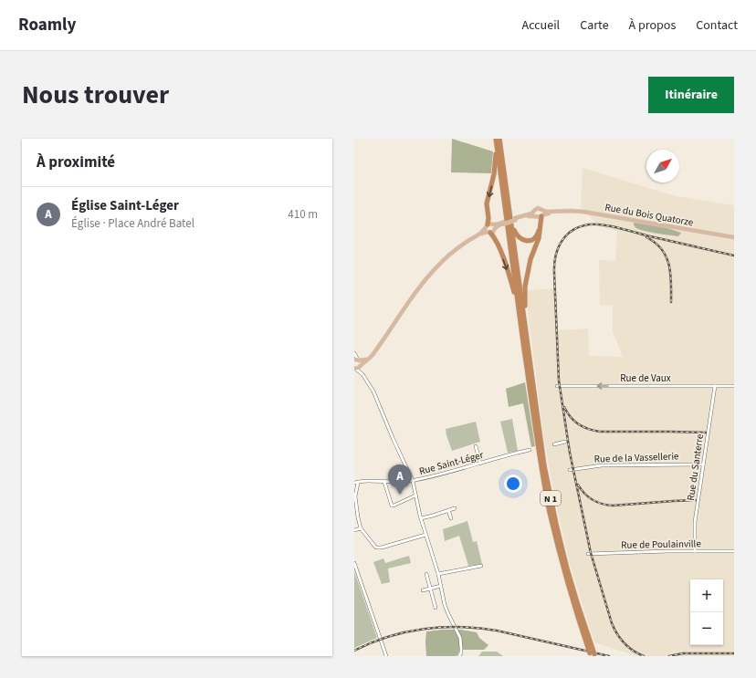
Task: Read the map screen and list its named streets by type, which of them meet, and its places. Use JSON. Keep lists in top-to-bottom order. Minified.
{"streets":{"highway":["N 1"],"main road":["Rue du Bois Quatorze"],"street":["Rue de Vaux","Rue de la Vassellerie","Rue Saint-Léger","Rue du Santerre","Rue de Poulainville"]},"crossings":[["Rue du Bois Quatorze","N 1"],["Rue de Vaux","Rue du Santerre"],["Rue de la Vassellerie","Rue du Santerre"],["Rue du Santerre","Rue de Poulainville"]],"one_way":["Rue de Vaux"],"north":"top right","page":{"header":"Roamly","nav":["Accueil","Carte","À propos","Contact"],"title":"Nous trouver","buttons":"Itinéraire","heading":"À proximité","list":[{"mark":"A","name":"Église Saint-Léger","note":"Église · Place André Batel","value":"410 m"}],"pins":"A","map_buttons":["+","−"]}}
